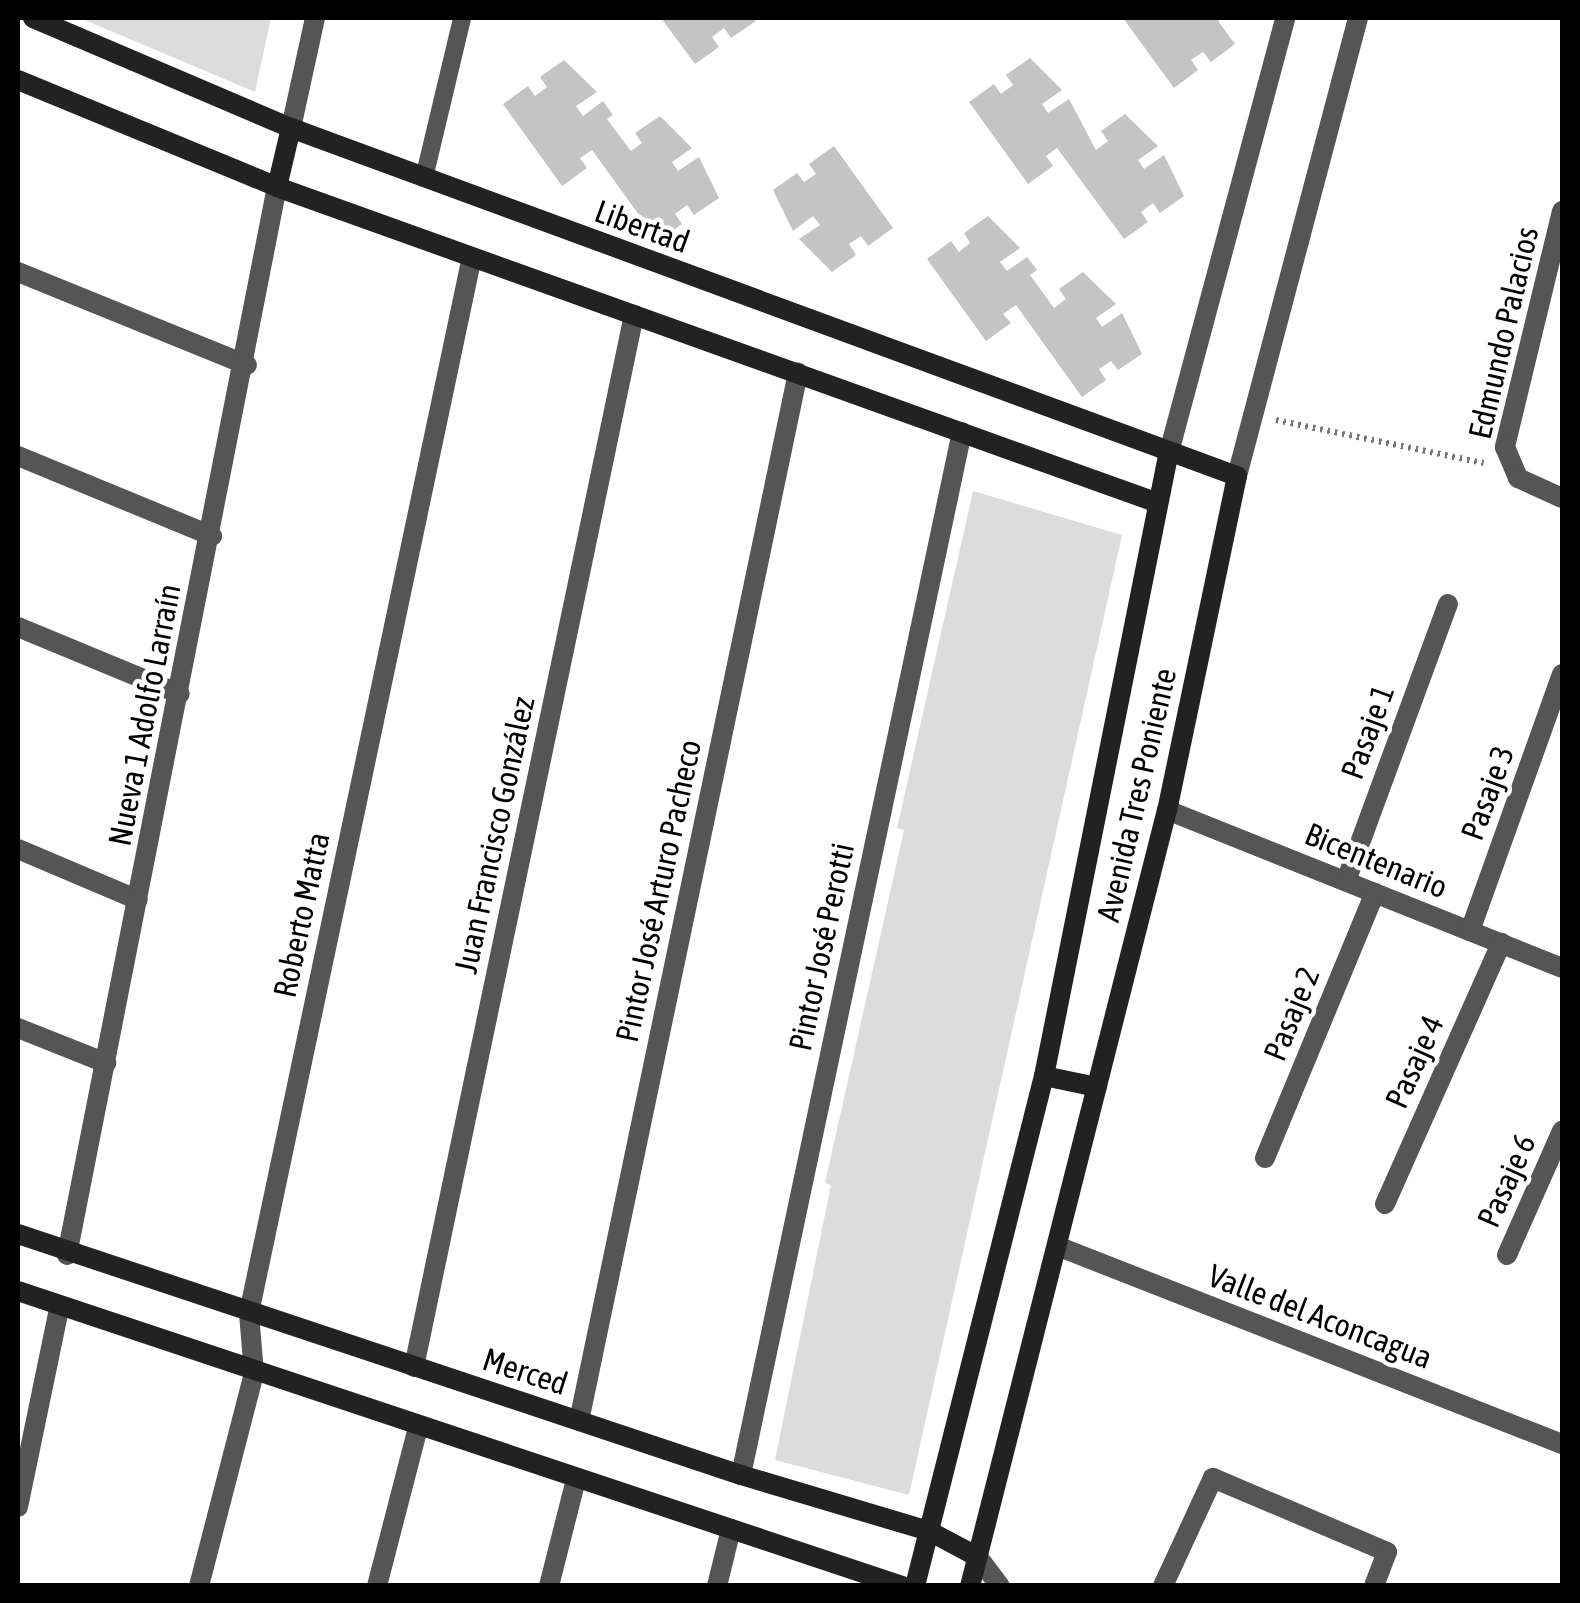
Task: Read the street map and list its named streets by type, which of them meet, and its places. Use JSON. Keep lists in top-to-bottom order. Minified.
{"streets":{"street":["Libertad","Edmundo Palacios","Nueva 1 Adolfo Larraín","Pasaje 1","Pasaje 3","Avenida Tres Poniente","Juan Francisco González","Bicentenario","Pintor José Arturo Pacheco","Roberto Matta","Pintor José Perotti","Pasaje 2","Pasaje 4","Pasaje 6","Valle del Aconcagua","Merced"]},"crossings":[["Libertad","Avenida Tres Poniente"],["Nueva 1 Adolfo Larraín","Merced"],["Pasaje 1","Bicentenario"],["Pasaje 3","Bicentenario"],["Avenida Tres Poniente","Bicentenario"],["Avenida Tres Poniente","Valle del Aconcagua"],["Avenida Tres Poniente","Merced"],["Juan Francisco González","Merced"],["Bicentenario","Pasaje 2"],["Bicentenario","Pasaje 4"],["Pintor José Arturo Pacheco","Merced"],["Roberto Matta","Merced"],["Pintor José Perotti","Merced"]]}
